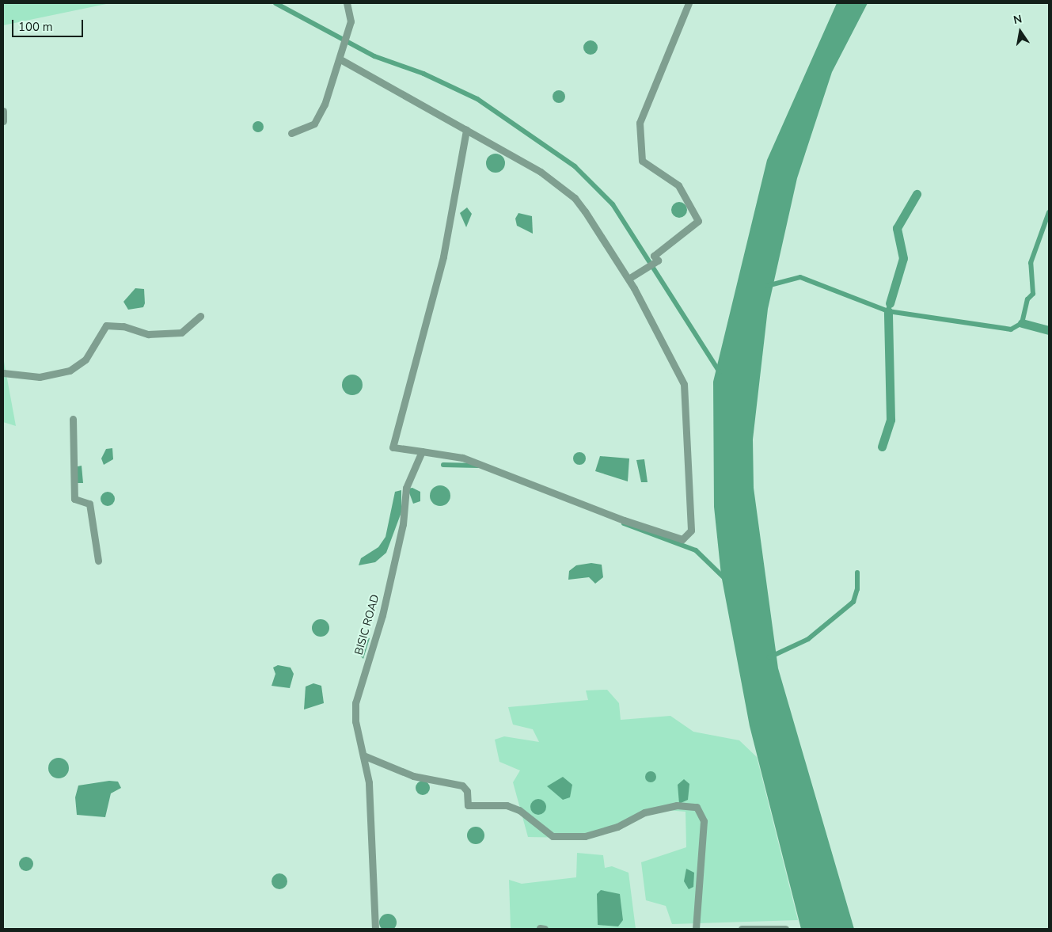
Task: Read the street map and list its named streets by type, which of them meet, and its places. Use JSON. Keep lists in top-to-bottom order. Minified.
{"streets":{"street":["BISIC ROAD"]},"scale_bar":"100 m","north":"top"}
